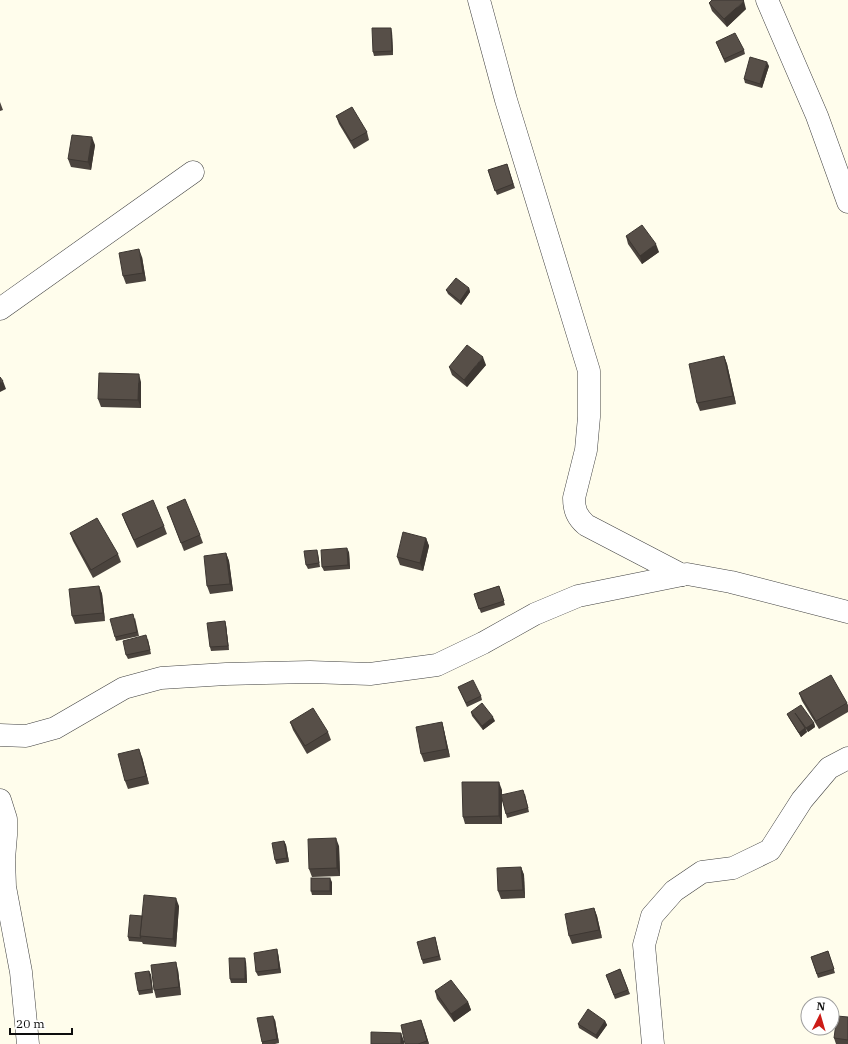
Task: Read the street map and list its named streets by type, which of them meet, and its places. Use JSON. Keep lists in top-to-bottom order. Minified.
{"scale_bar":"20 m","north":"top"}
